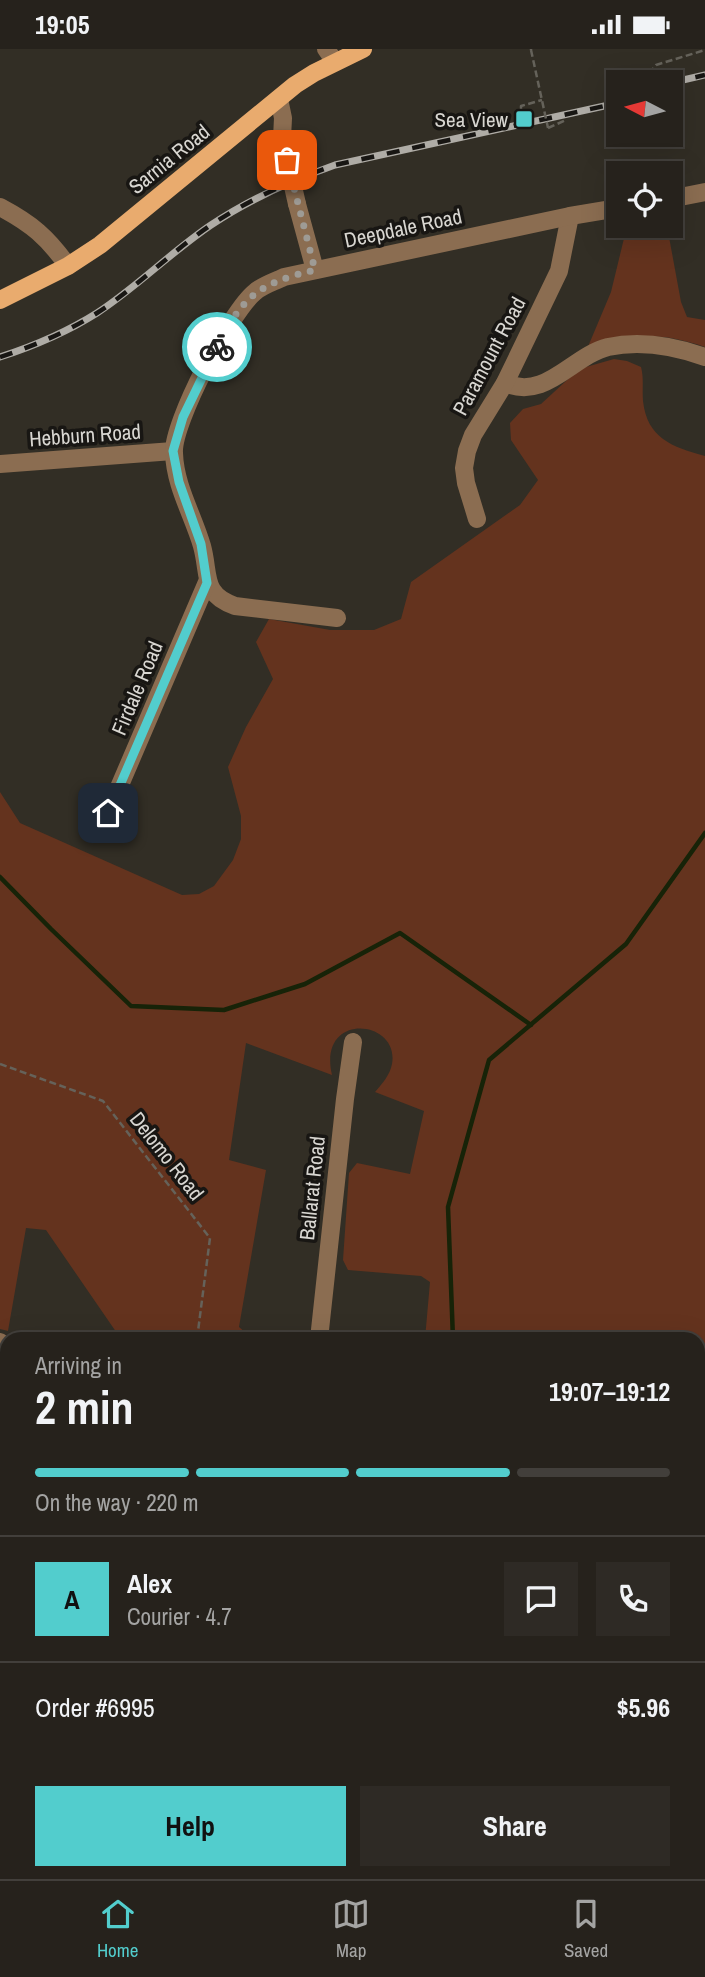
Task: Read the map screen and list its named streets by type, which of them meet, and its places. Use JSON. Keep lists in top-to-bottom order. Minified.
{"streets":{"main road":["Sarnia Road"],"street":["Deepdale Road","Paramount Road","Hebburn Road","Firdale Road","Ballarat Road"],"path":["Delomo Road"]},"crossings":[["Deepdale Road","Paramount Road"],["Deepdale Road","Hebburn Road"]],"places":{"transit":["Sea View"]},"north":"left","page":{"status":"19:05","heading":["2 min","Arriving in","19:07–19:12"],"panel":["Alex","Courier · 4.7","Order #6995","$5.96"],"bar":"On the way · 220 m","round":"A","buttons":["Help","Share"],"tabs":["Home","Map","Saved"]}}
